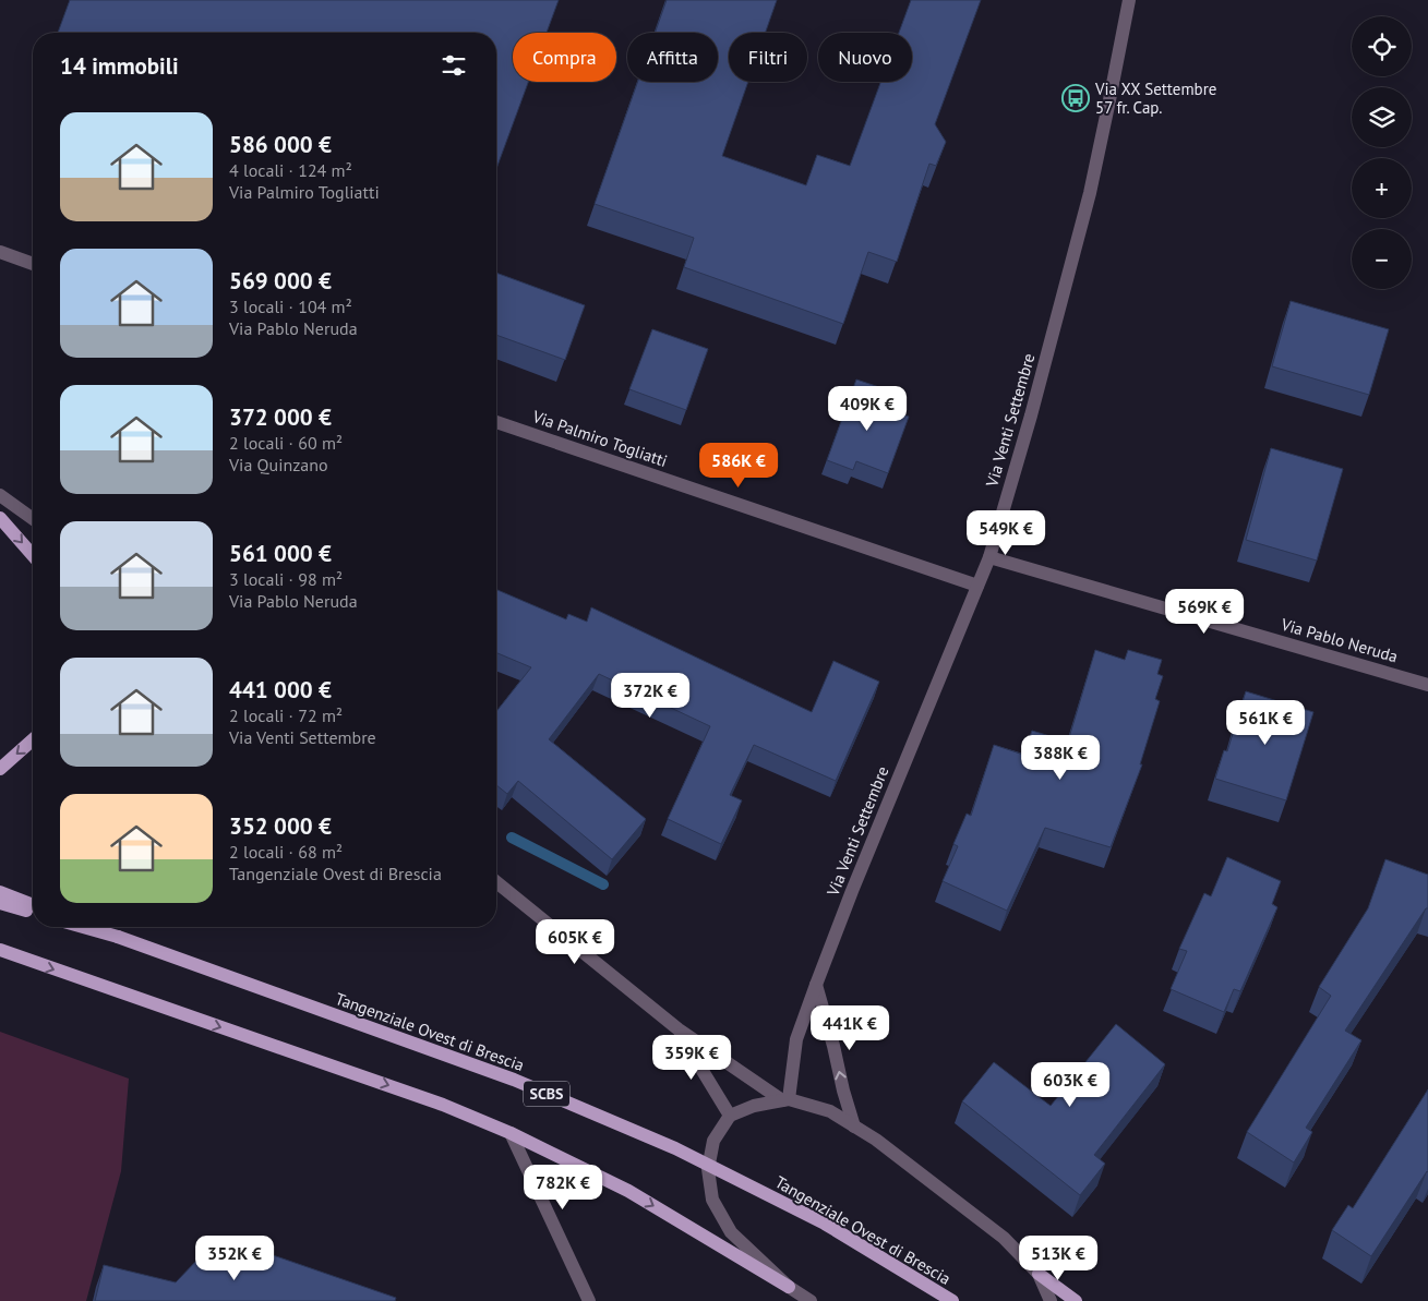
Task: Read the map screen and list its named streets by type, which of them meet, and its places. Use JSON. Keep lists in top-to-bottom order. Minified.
{"streets":{"main road":["Tangenziale Ovest di Brescia","SCBS"],"street":["Via Venti Settembre","Via Palmiro Togliatti","Via Pablo Neruda"]},"crossings":[["Via Venti Settembre","Via Palmiro Togliatti"],["Via Venti Settembre","Via Pablo Neruda"]],"places":{"bus stop":["Via XX Settembre 57 fr. Cap."]},"page":{"map_buttons":["+","−"],"chip":["Compra","Affitta","Filtri","Nuovo"],"heading":"14 immobili","list":[{"name":"586 000 €","note":"4 locali · 124 m² · Via Palmiro Togliatti"},{"name":"569 000 €","note":"3 locali · 104 m² · Via Pablo Neruda"},{"name":"372 000 €","note":"2 locali · 60 m² · Via Quinzano"},{"name":"561 000 €","note":"3 locali · 98 m² · Via Pablo Neruda"},{"name":"441 000 €","note":"2 locali · 72 m² · Via Venti Settembre"},{"name":"352 000 €","note":"2 locali · 68 m² · Tangenziale Ovest di Brescia"}],"price":["409K €","586K €","549K €","569K €","372K €","561K €","388K €","605K €","441K €","359K €","603K €","782K €","352K €","513K €"]}}
